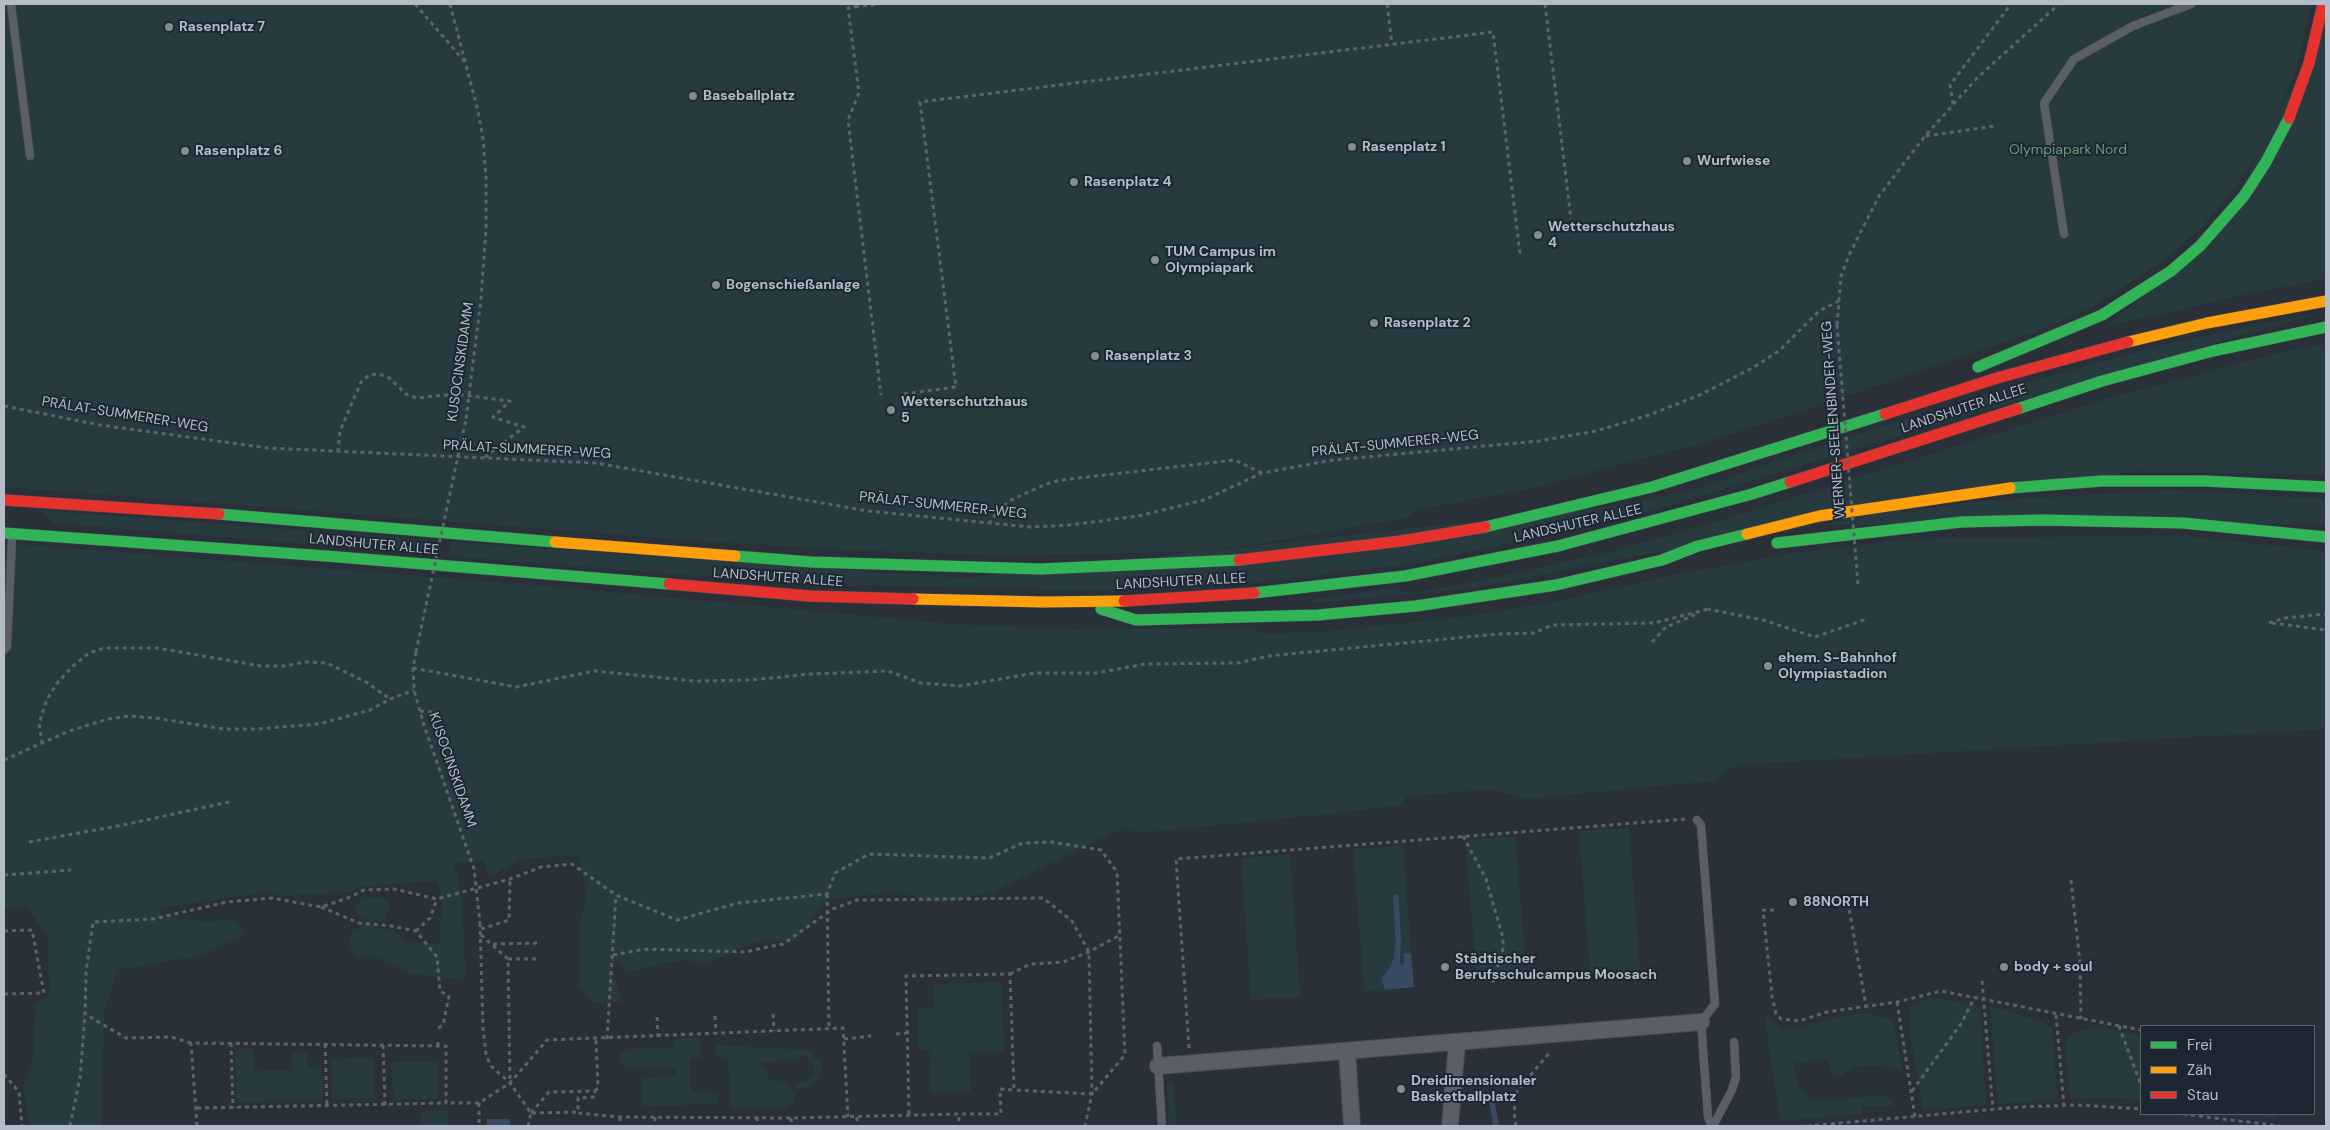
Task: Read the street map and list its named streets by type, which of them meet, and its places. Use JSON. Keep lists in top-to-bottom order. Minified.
{"streets":{"highway":["LANDSHUTER ALLEE"],"path":["KUSOCINSKIDAMM","PRÄLAT-SUMMERER-WEG","WERNER-SEELENBINDER-WEG"]},"crossings":[["PRÄLAT-SUMMERER-WEG","WERNER-SEELENBINDER-WEG"]],"parks":["Olympiapark Nord"],"places":["Rasenplatz 7","Baseballplatz","Rasenplatz 1","Rasenplatz 6","Wurfwiese","Rasenplatz 4","Wetterschutzhaus 4","TUM Campus im Olympiapark","Bogenschießanlage","Rasenplatz 2","Rasenplatz 3","Wetterschutzhaus 5","ehem. S-Bahnhof Olympiastadion","88NORTH","Städtischer Berufsschulcampus Moosach","body + soul","Dreidimensionaler Basketballplatz"],"legend":["Frei","Zäh","Stau"]}
